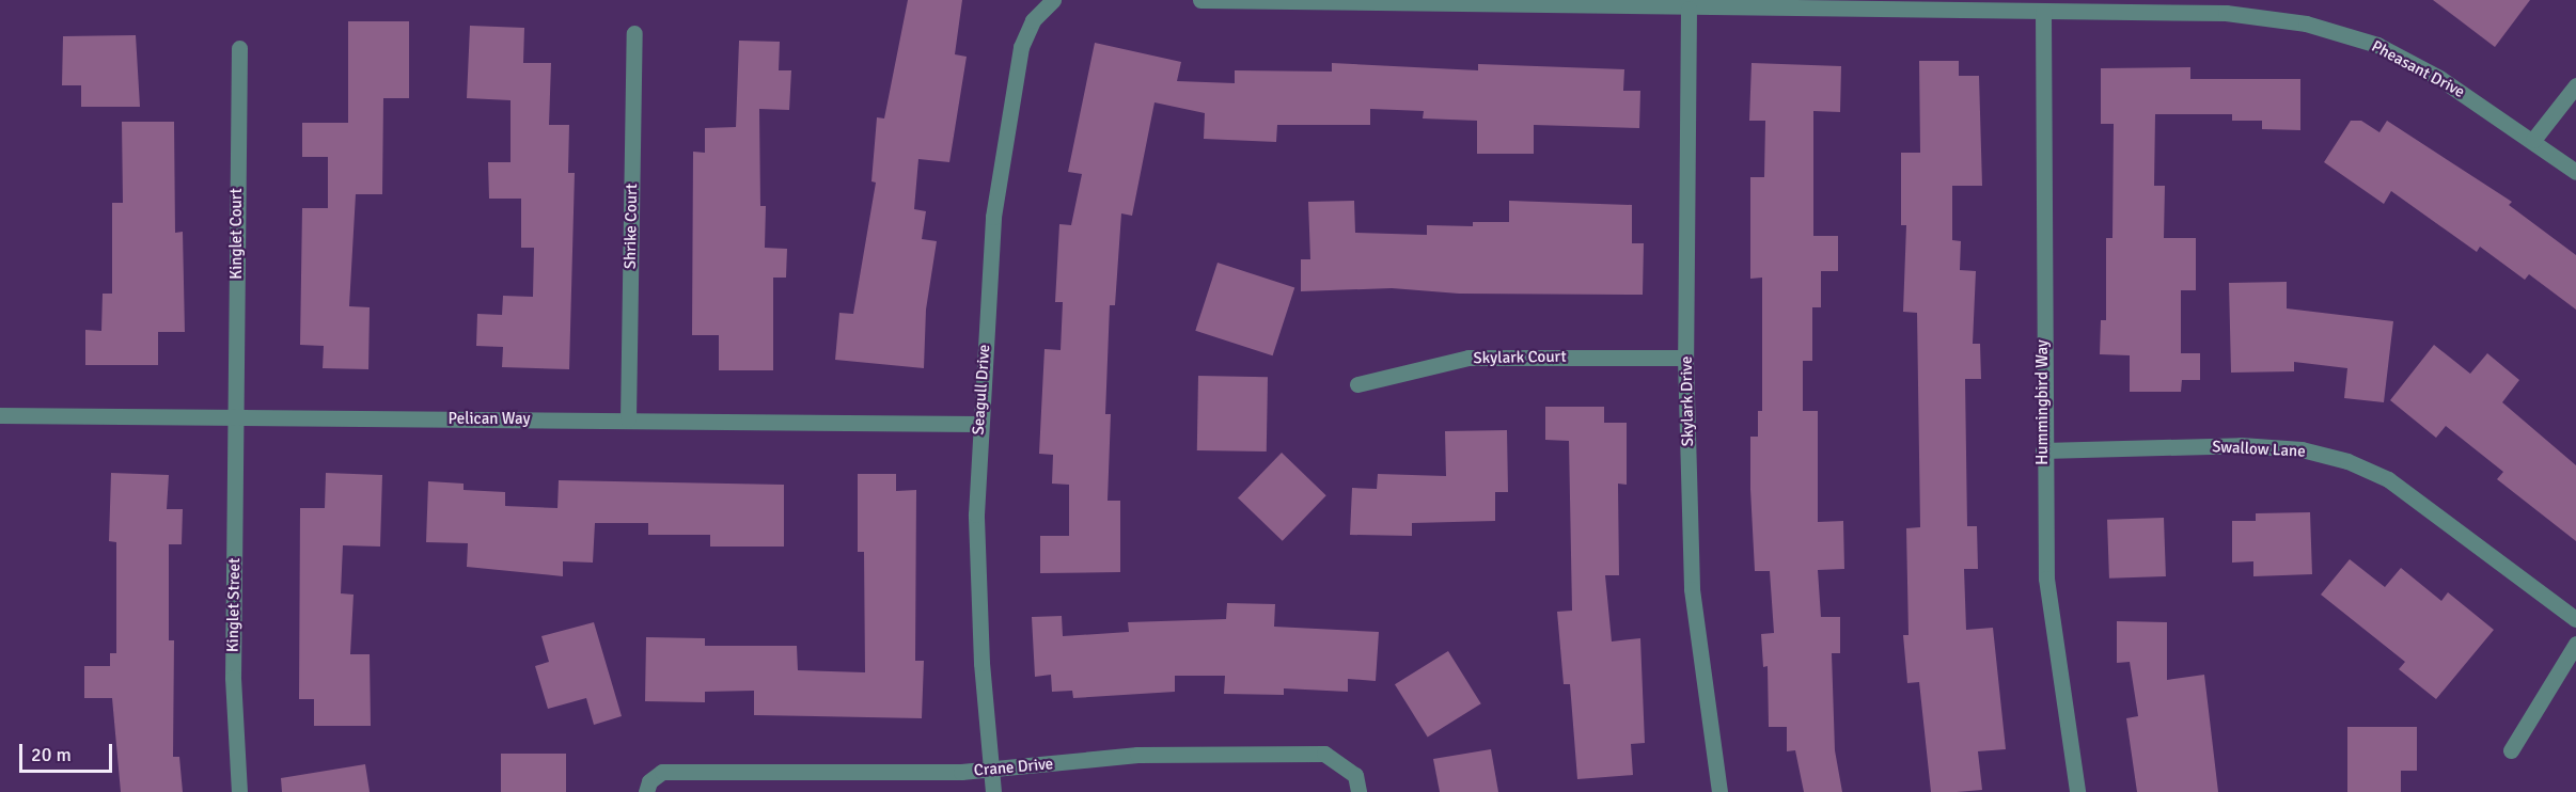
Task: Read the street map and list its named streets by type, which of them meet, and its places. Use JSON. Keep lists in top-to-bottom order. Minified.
{"streets":{"street":["Pheasant Drive","Shrike Court","Kinglet Court","Skylark Court","Seagull Drive","Skylark Drive","Hummingbird Way","Pelican Way","Swallow Lane","Kinglet Street","Crane Drive"]},"crossings":[["Pheasant Drive","Skylark Drive"],["Pheasant Drive","Hummingbird Way"],["Shrike Court","Pelican Way"],["Kinglet Court","Pelican Way"],["Kinglet Court","Kinglet Street"],["Skylark Court","Skylark Drive"],["Seagull Drive","Pelican Way"],["Seagull Drive","Crane Drive"],["Hummingbird Way","Swallow Lane"],["Pelican Way","Kinglet Street"]],"scale_bar":"20 m"}
